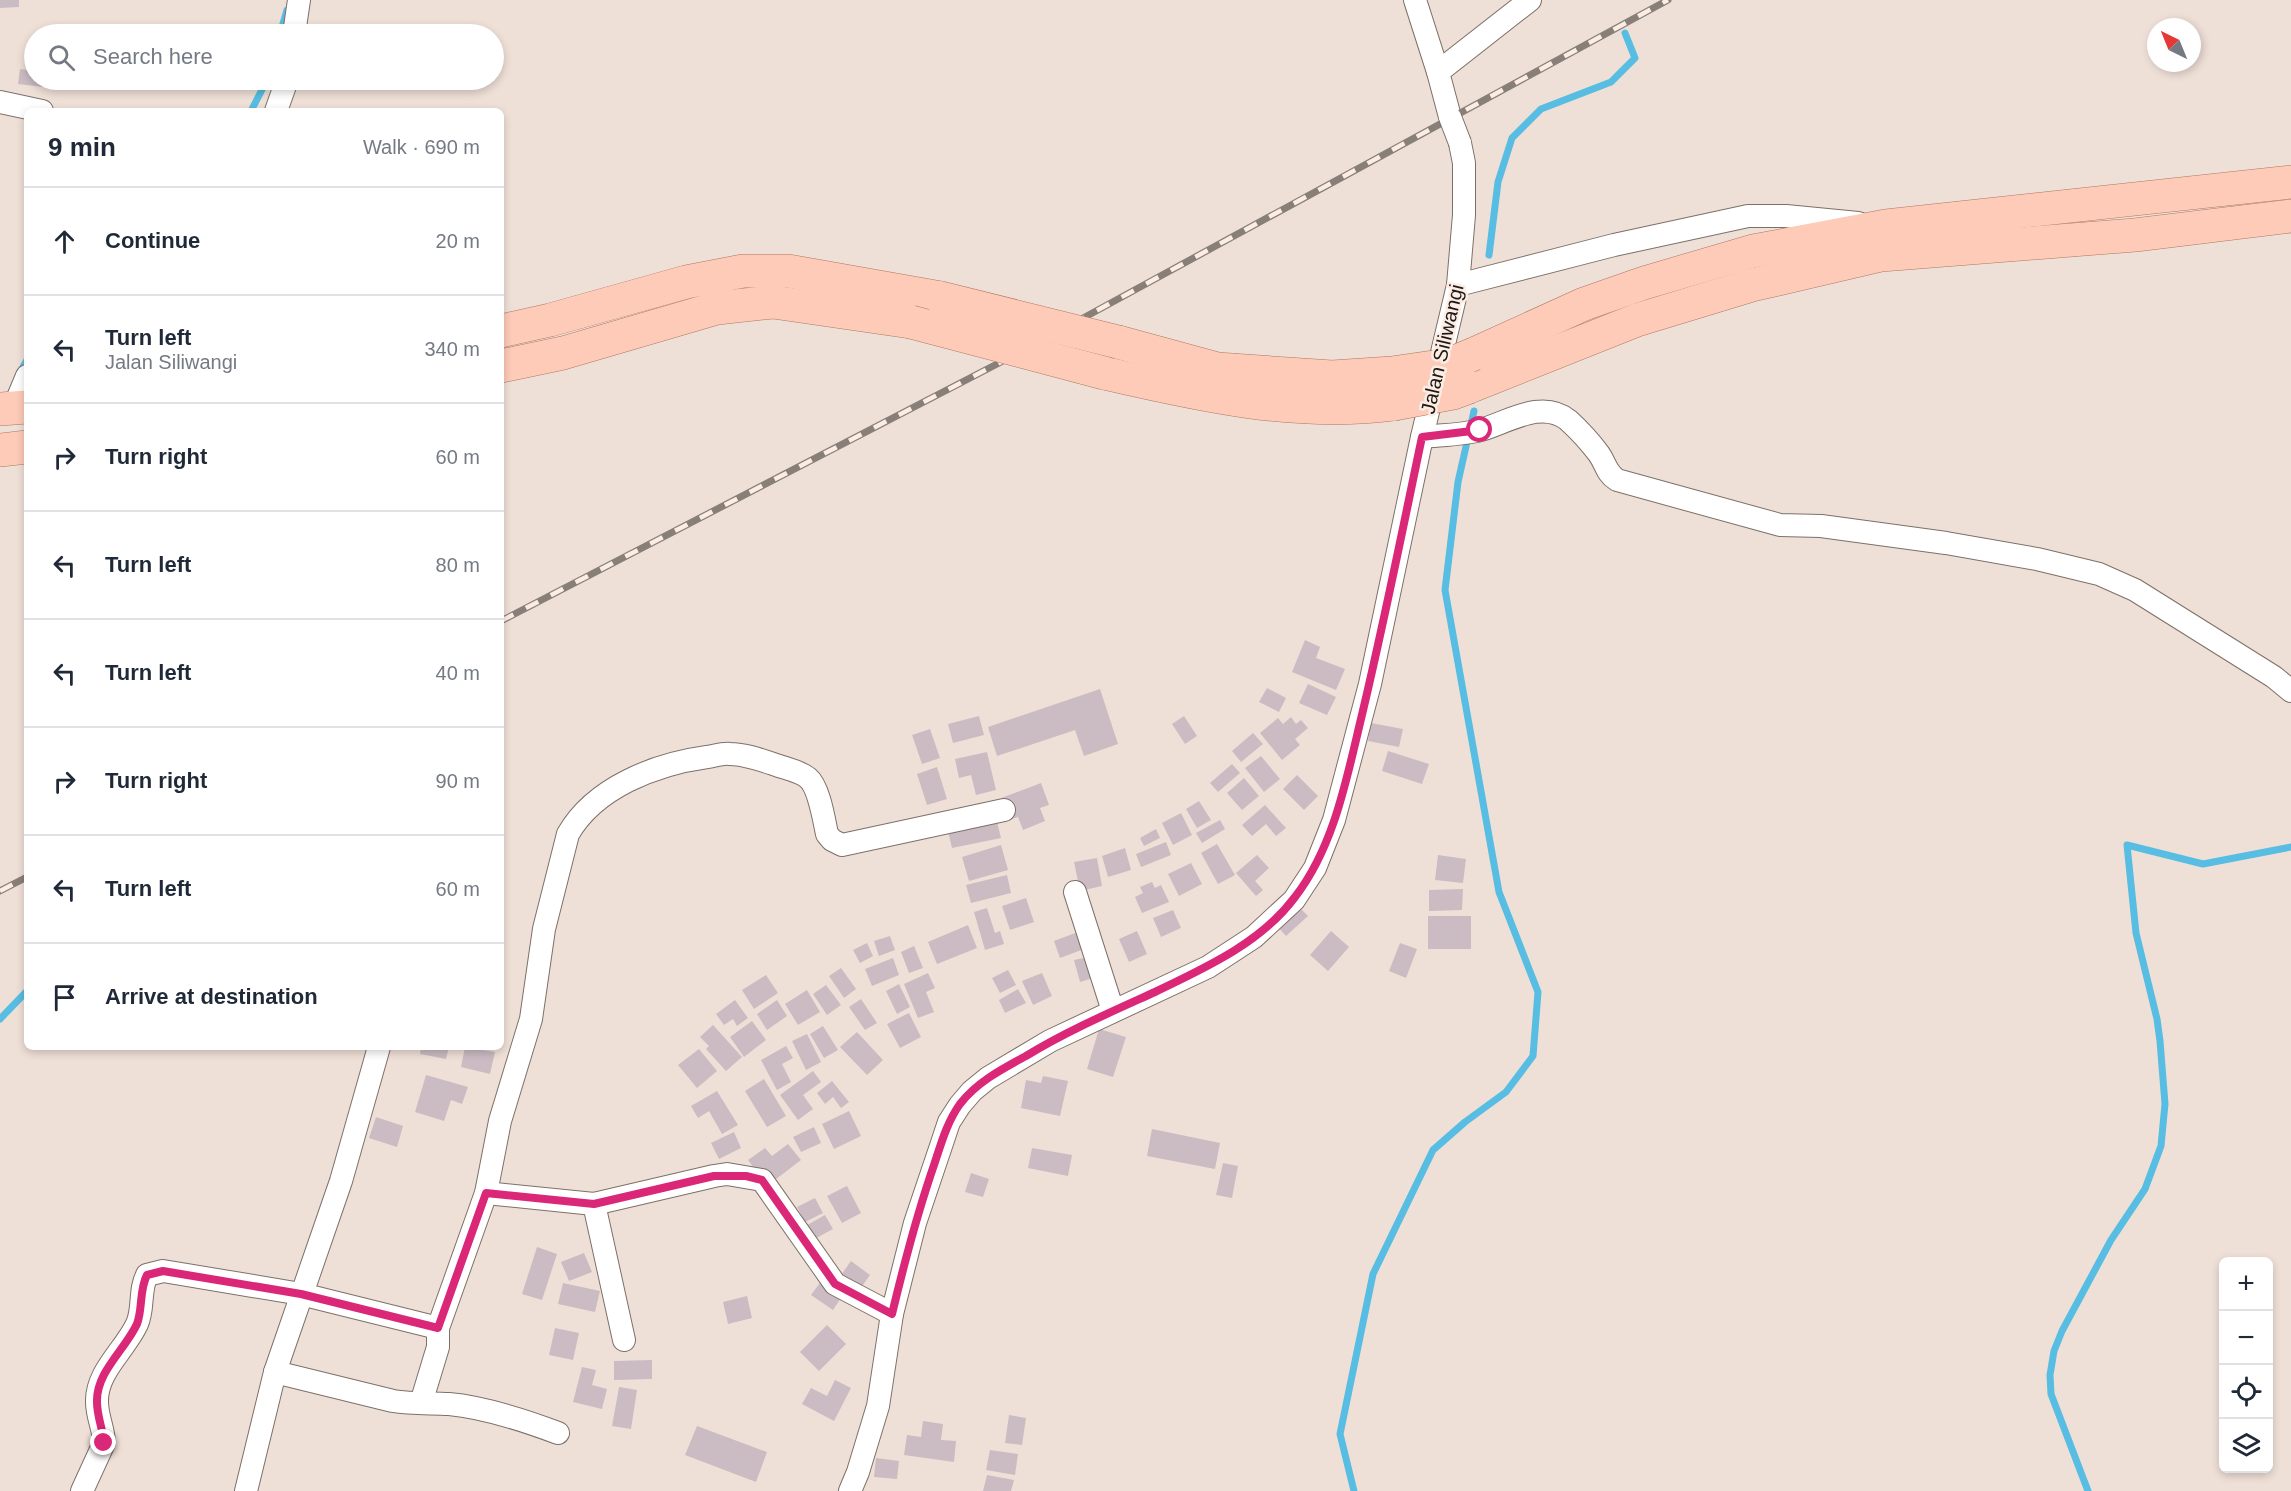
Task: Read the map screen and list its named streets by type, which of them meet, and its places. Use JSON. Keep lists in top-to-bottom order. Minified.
{"streets":{"street":["Jalan Siliwangi"]},"north":"top left","page":{"search":"Search here","heading":["9 min","Walk · 690 m"],"list":[["Continue","20 m"],["Turn left","Jalan Siliwangi","340 m"],["Turn right","60 m"],["Turn left","80 m"],["Turn left","40 m"],["Turn right","90 m"],["Turn left","60 m"],"Arrive at destination"],"map_buttons":["+","−"]}}
